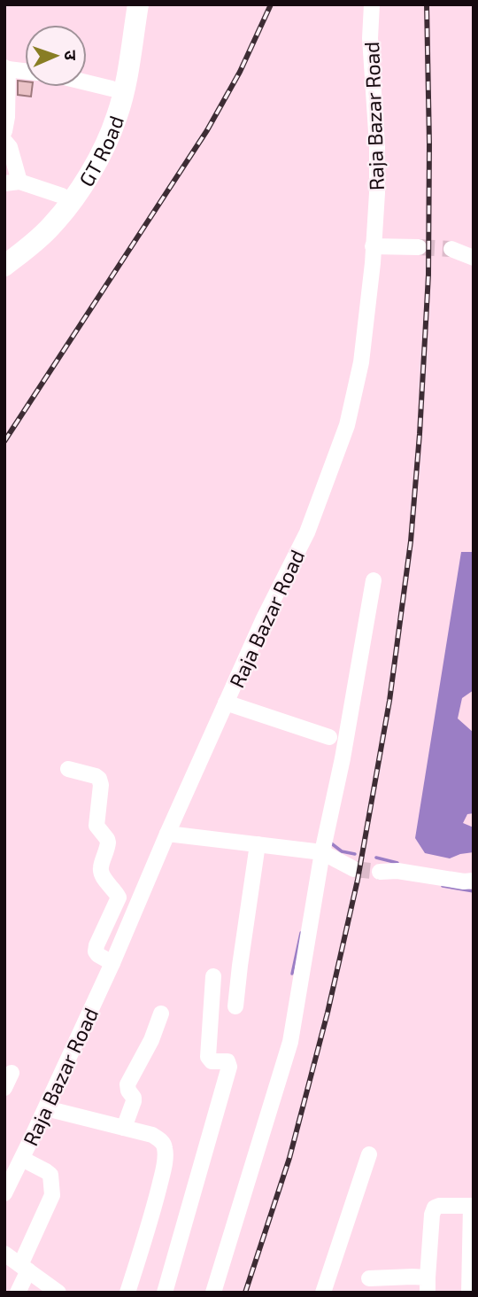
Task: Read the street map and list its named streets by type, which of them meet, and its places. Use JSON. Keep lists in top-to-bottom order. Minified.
{"streets":{"highway":["GT Road"],"street":["Raja Bazar Road"]},"north":"right"}
